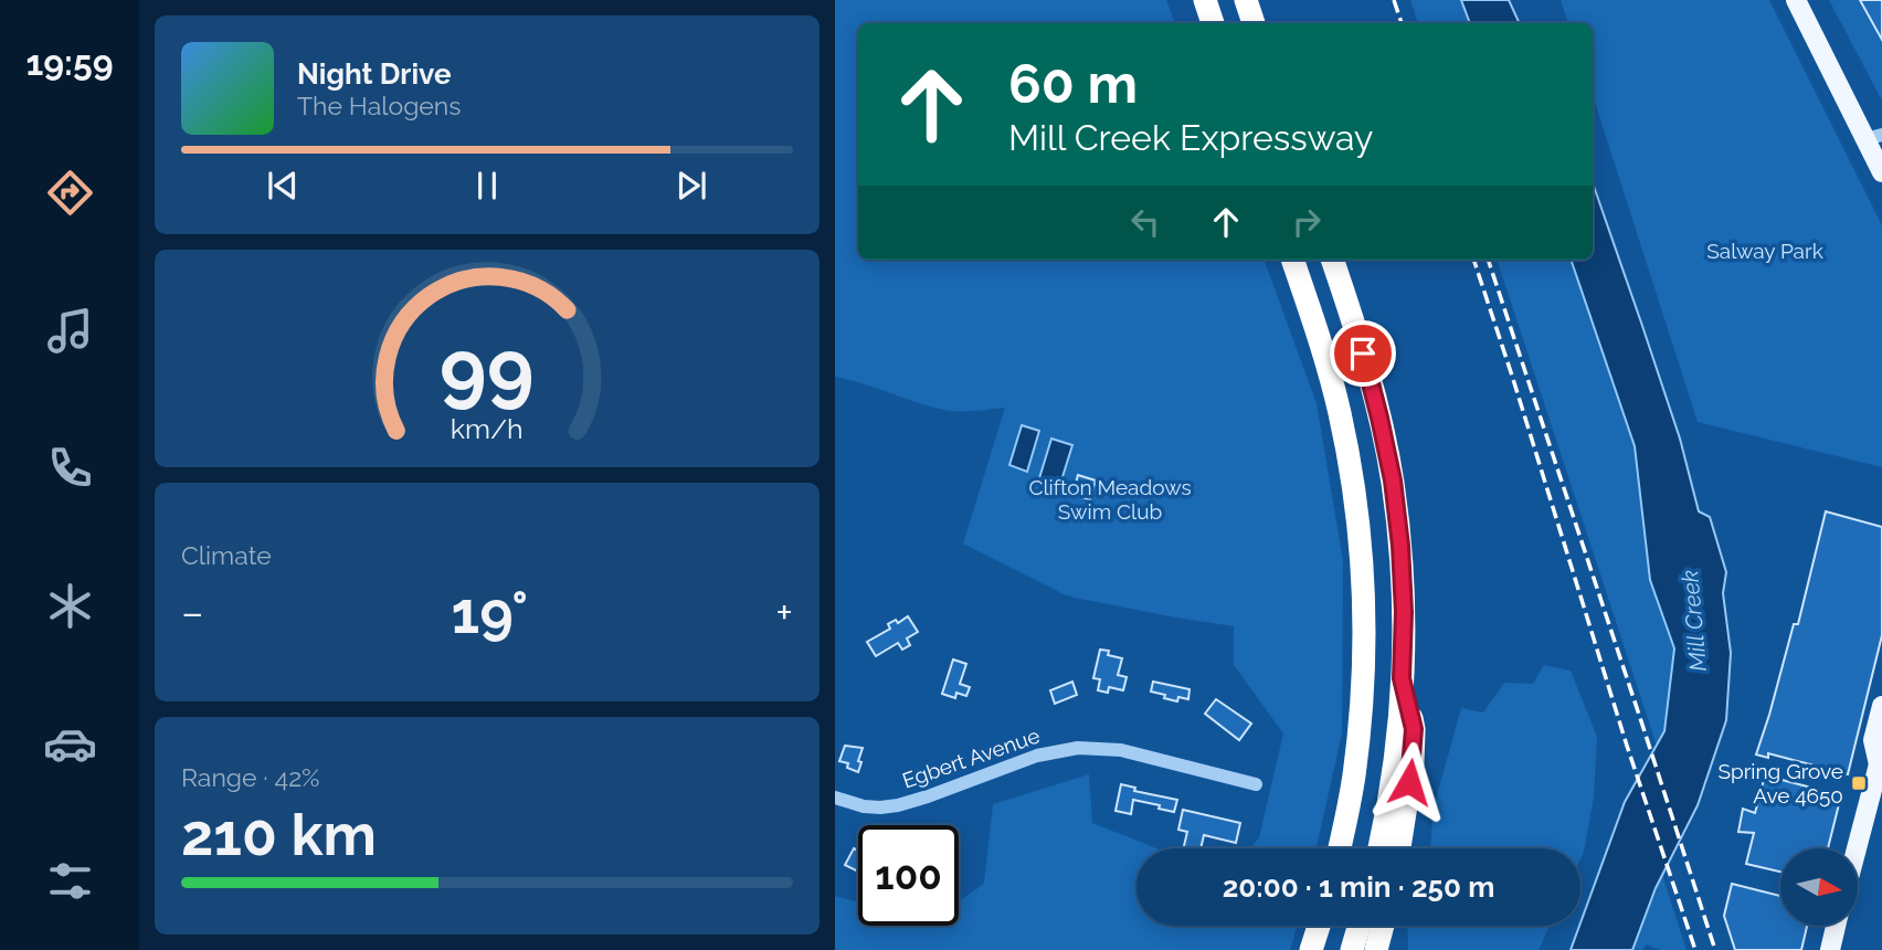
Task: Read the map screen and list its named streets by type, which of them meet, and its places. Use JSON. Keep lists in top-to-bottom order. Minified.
{"streets":{"street":["Egbert Avenue"]},"water":["Mill Creek"],"parks":["Salway Park","Clifton Meadows Swim Club"],"places":{"transit":["Spring Grove Ave 4650"]},"north":"right","page":{"tabs":"19:59","turn":["60 m","Mill Creek Expressway"],"song":["Night Drive","The Halogens"],"tile":["Climate",["Range · 42%","210 km"]],"heat":["−","19°","+"],"limit":"100","trip":"20:00 · 1 min · 250 m","gauge":["99","km/h"]}}
